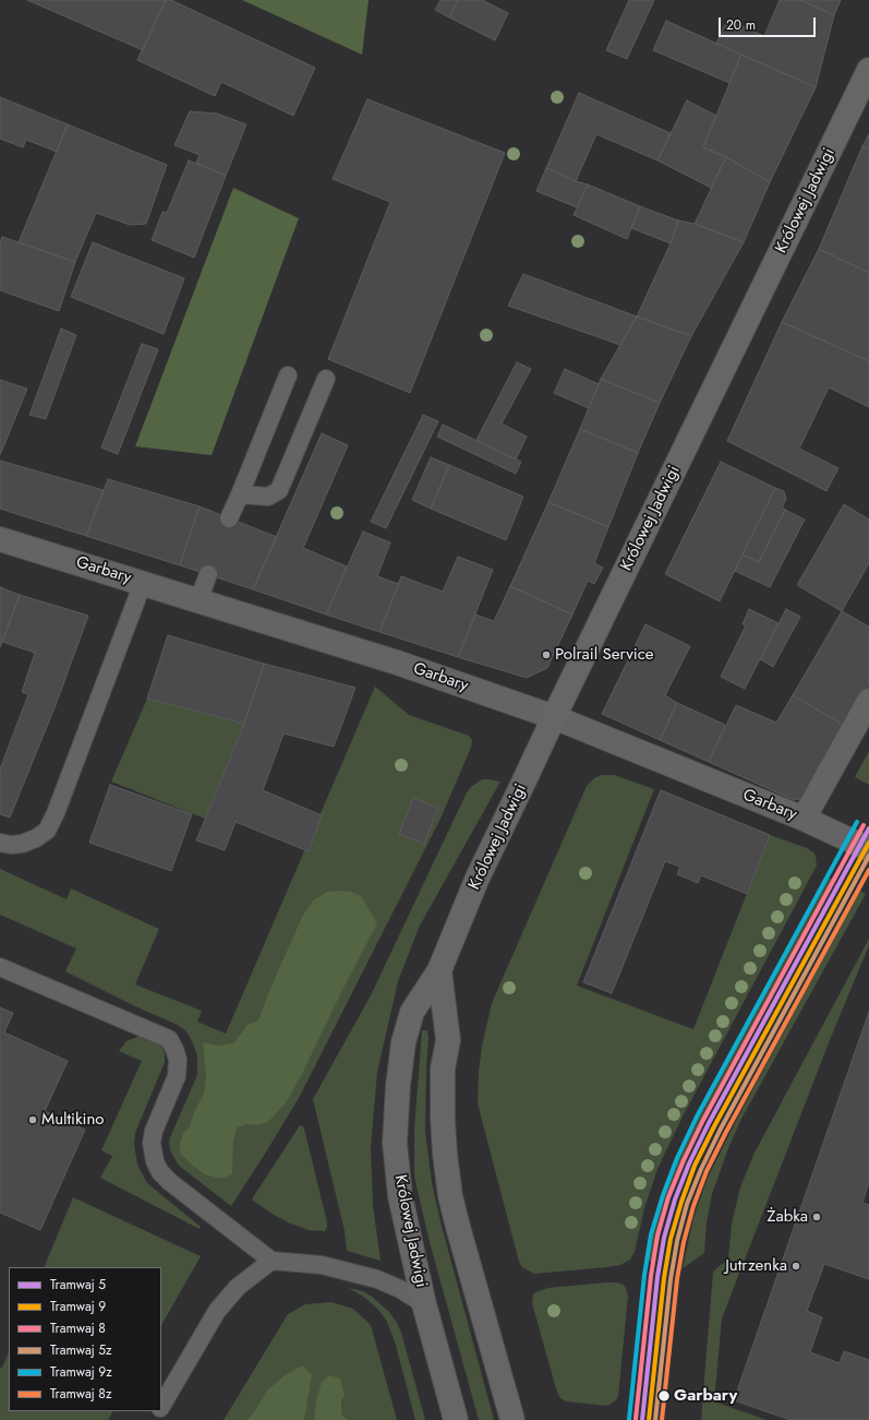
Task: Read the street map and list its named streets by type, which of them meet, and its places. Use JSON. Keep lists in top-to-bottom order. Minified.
{"streets":{"street":["Królowej Jadwigi","Garbary"]},"crossings":[["Królowej Jadwigi","Garbary"]],"places":["Polrail Service","Multikino","Żabka","Jutrzenka","Garbary"],"lines":["tram line 9z","tram line 8","tram line 5","tram line 9","tram line 5z","tram line 8z"],"legend":["Tramwaj 5","Tramwaj 9","Tramwaj 8","Tramwaj 5z","Tramwaj 9z","Tramwaj 8z"],"scale_bar":"20 m"}
